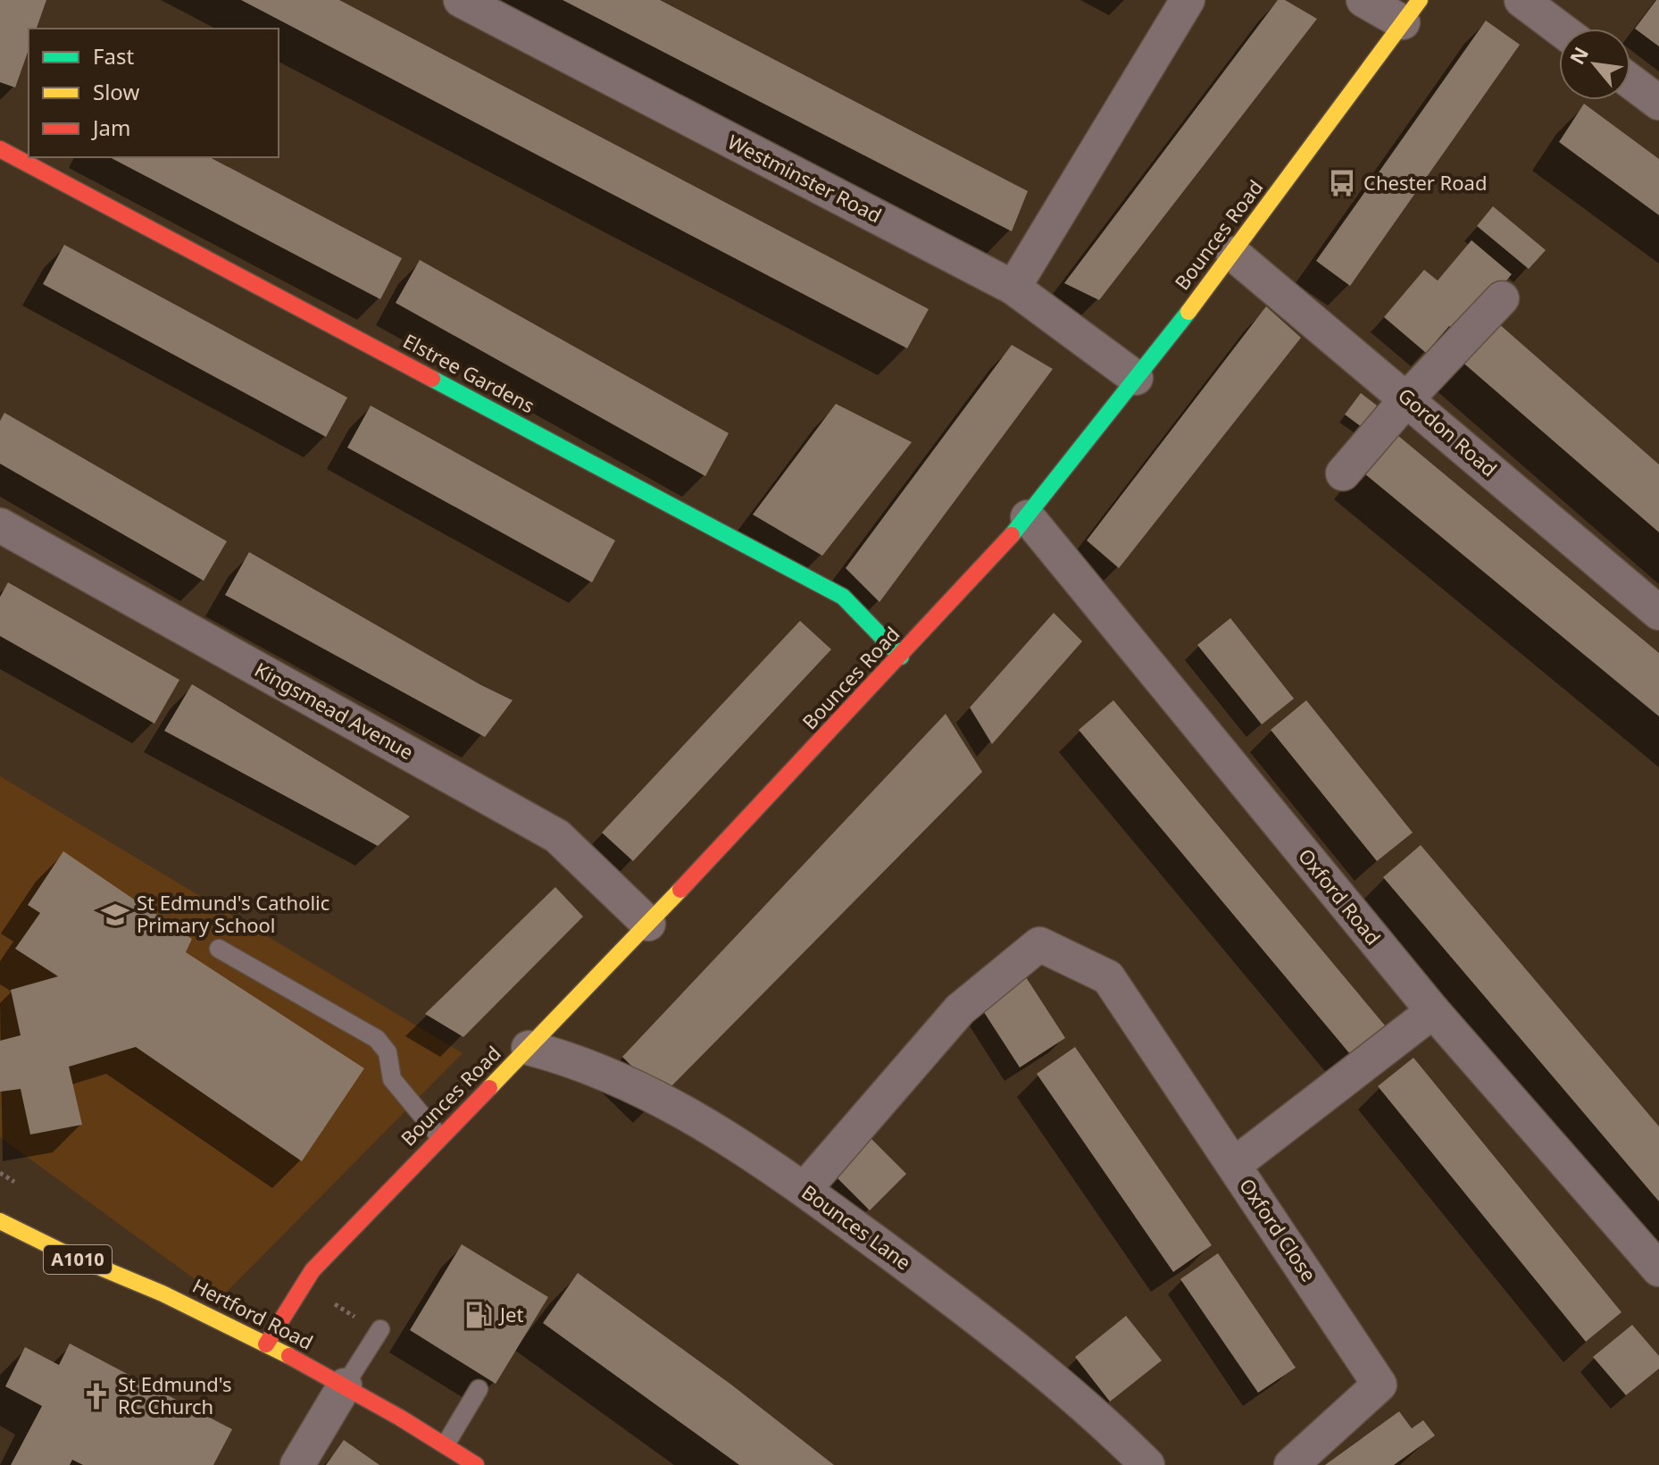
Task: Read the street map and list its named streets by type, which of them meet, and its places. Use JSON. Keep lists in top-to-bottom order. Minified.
{"streets":{"street":["Westminster Road","Bounces Road","Elstree Gardens","Gordon Road","Kingsmead Avenue","Oxford Road","Bounces Lane","Oxford Close","A1010","Hertford Road"]},"crossings":[["Westminster Road","Bounces Road"],["Bounces Road","Elstree Gardens"],["Bounces Road","Gordon Road"],["Bounces Road","Kingsmead Avenue"],["Bounces Road","Oxford Road"],["Bounces Road","Bounces Lane"],["Bounces Road","Hertford Road"],["Bounces Lane","Oxford Close"]],"places":{"bus stop":["Chester Road"],"school or university":["St Edmund's Catholic Primary School"],"fuel station":["Jet"],"church":["St Edmund's RC Church"]},"legend":["Fast","Slow","Jam"],"north":"top left"}
